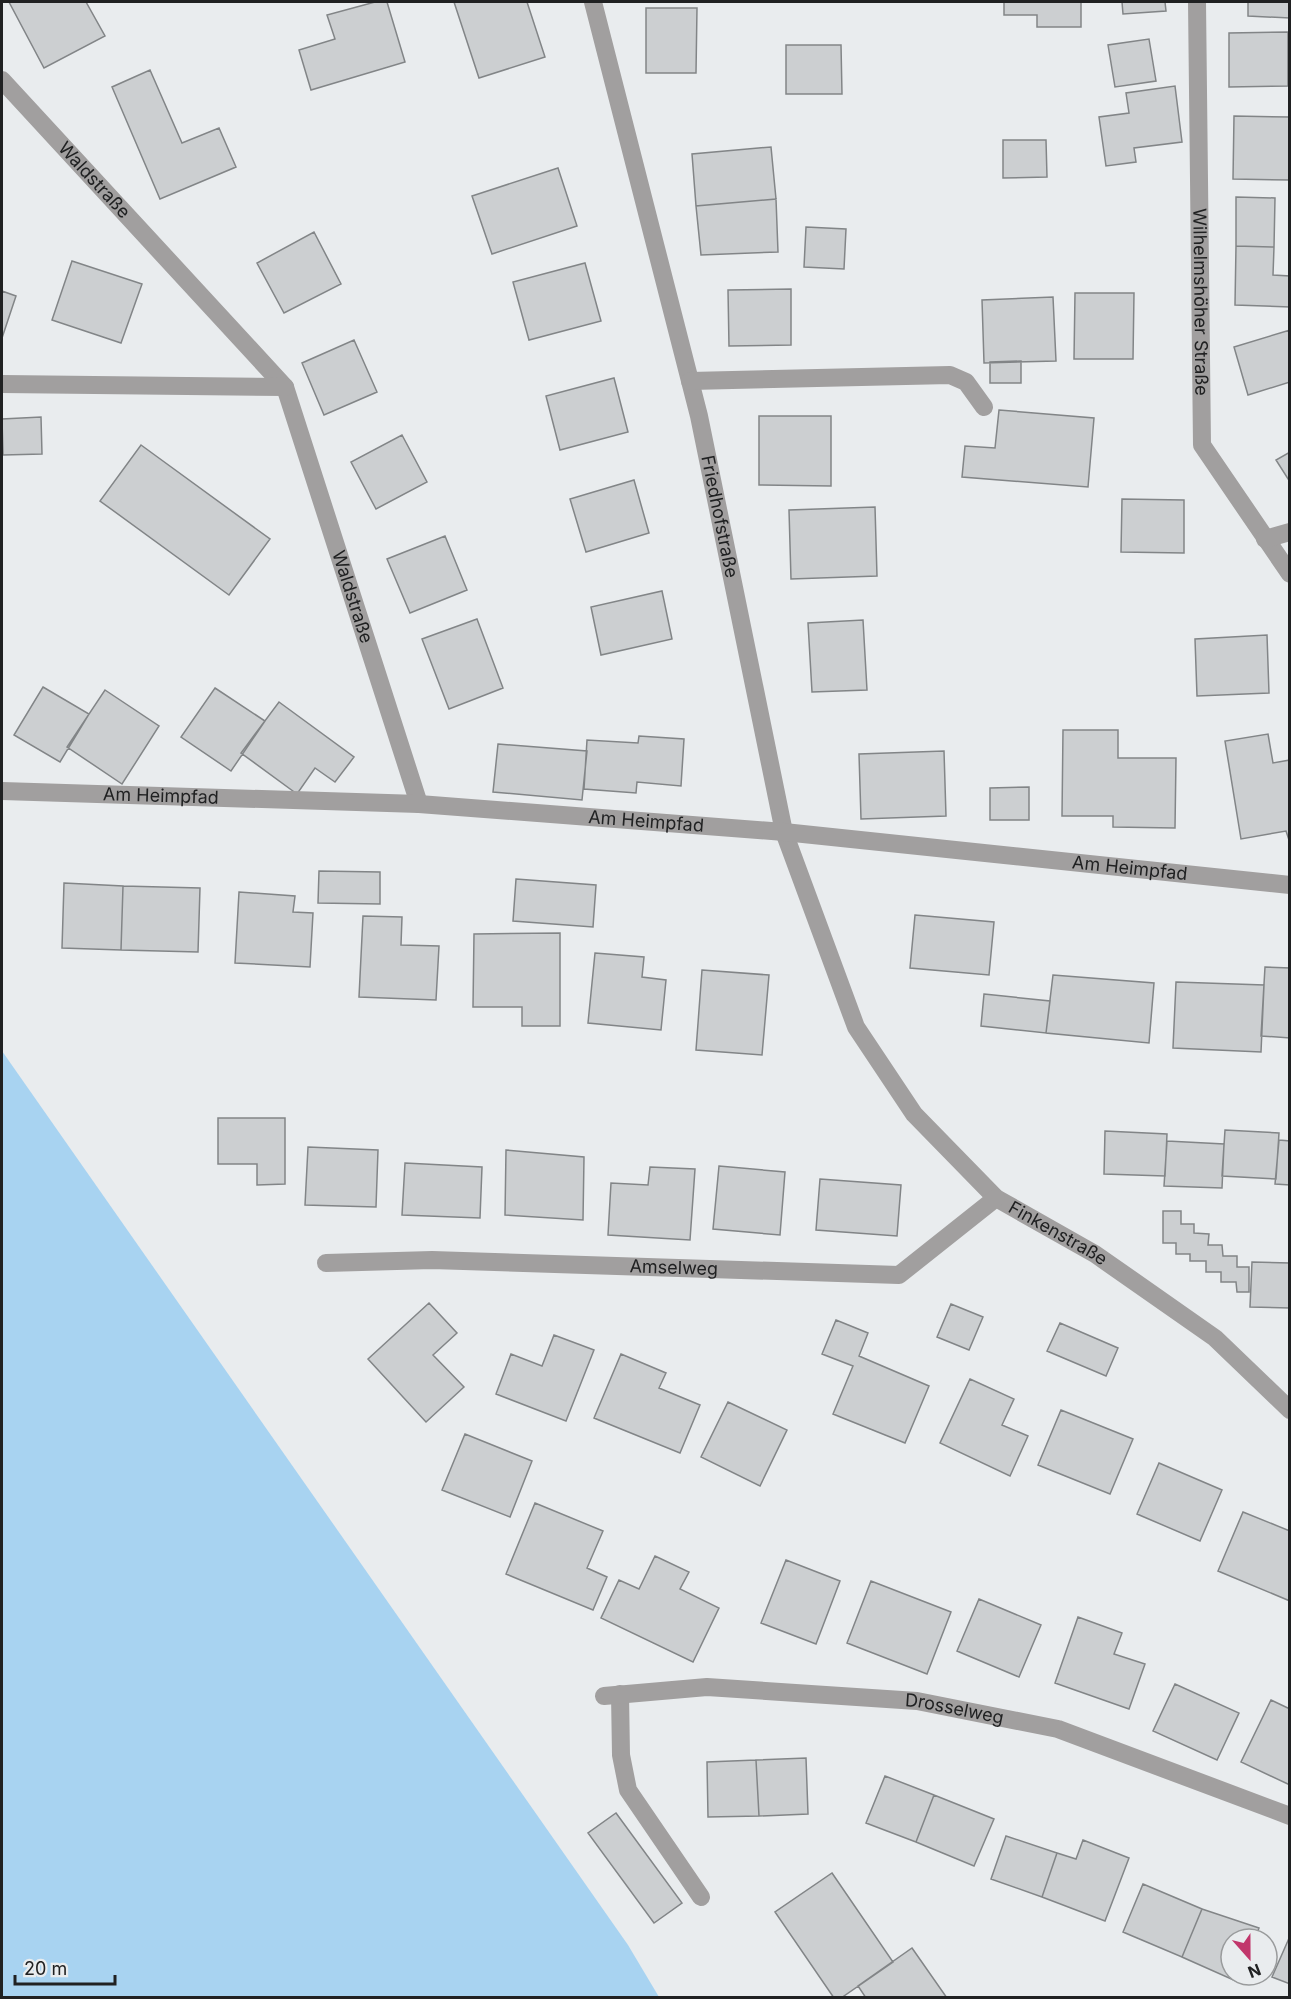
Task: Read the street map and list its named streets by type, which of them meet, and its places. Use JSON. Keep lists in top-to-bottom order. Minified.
{"streets":{"street":["Waldstraße","Wilhelmshöher Straße","Friedhofstraße","Am Heimpfad","Finkenstraße","Amselweg","Drosselweg"]},"crossings":[["Waldstraße","Am Heimpfad"],["Friedhofstraße","Am Heimpfad"],["Friedhofstraße","Finkenstraße"],["Finkenstraße","Amselweg"]],"scale_bar":"20 m","north":"bottom"}
